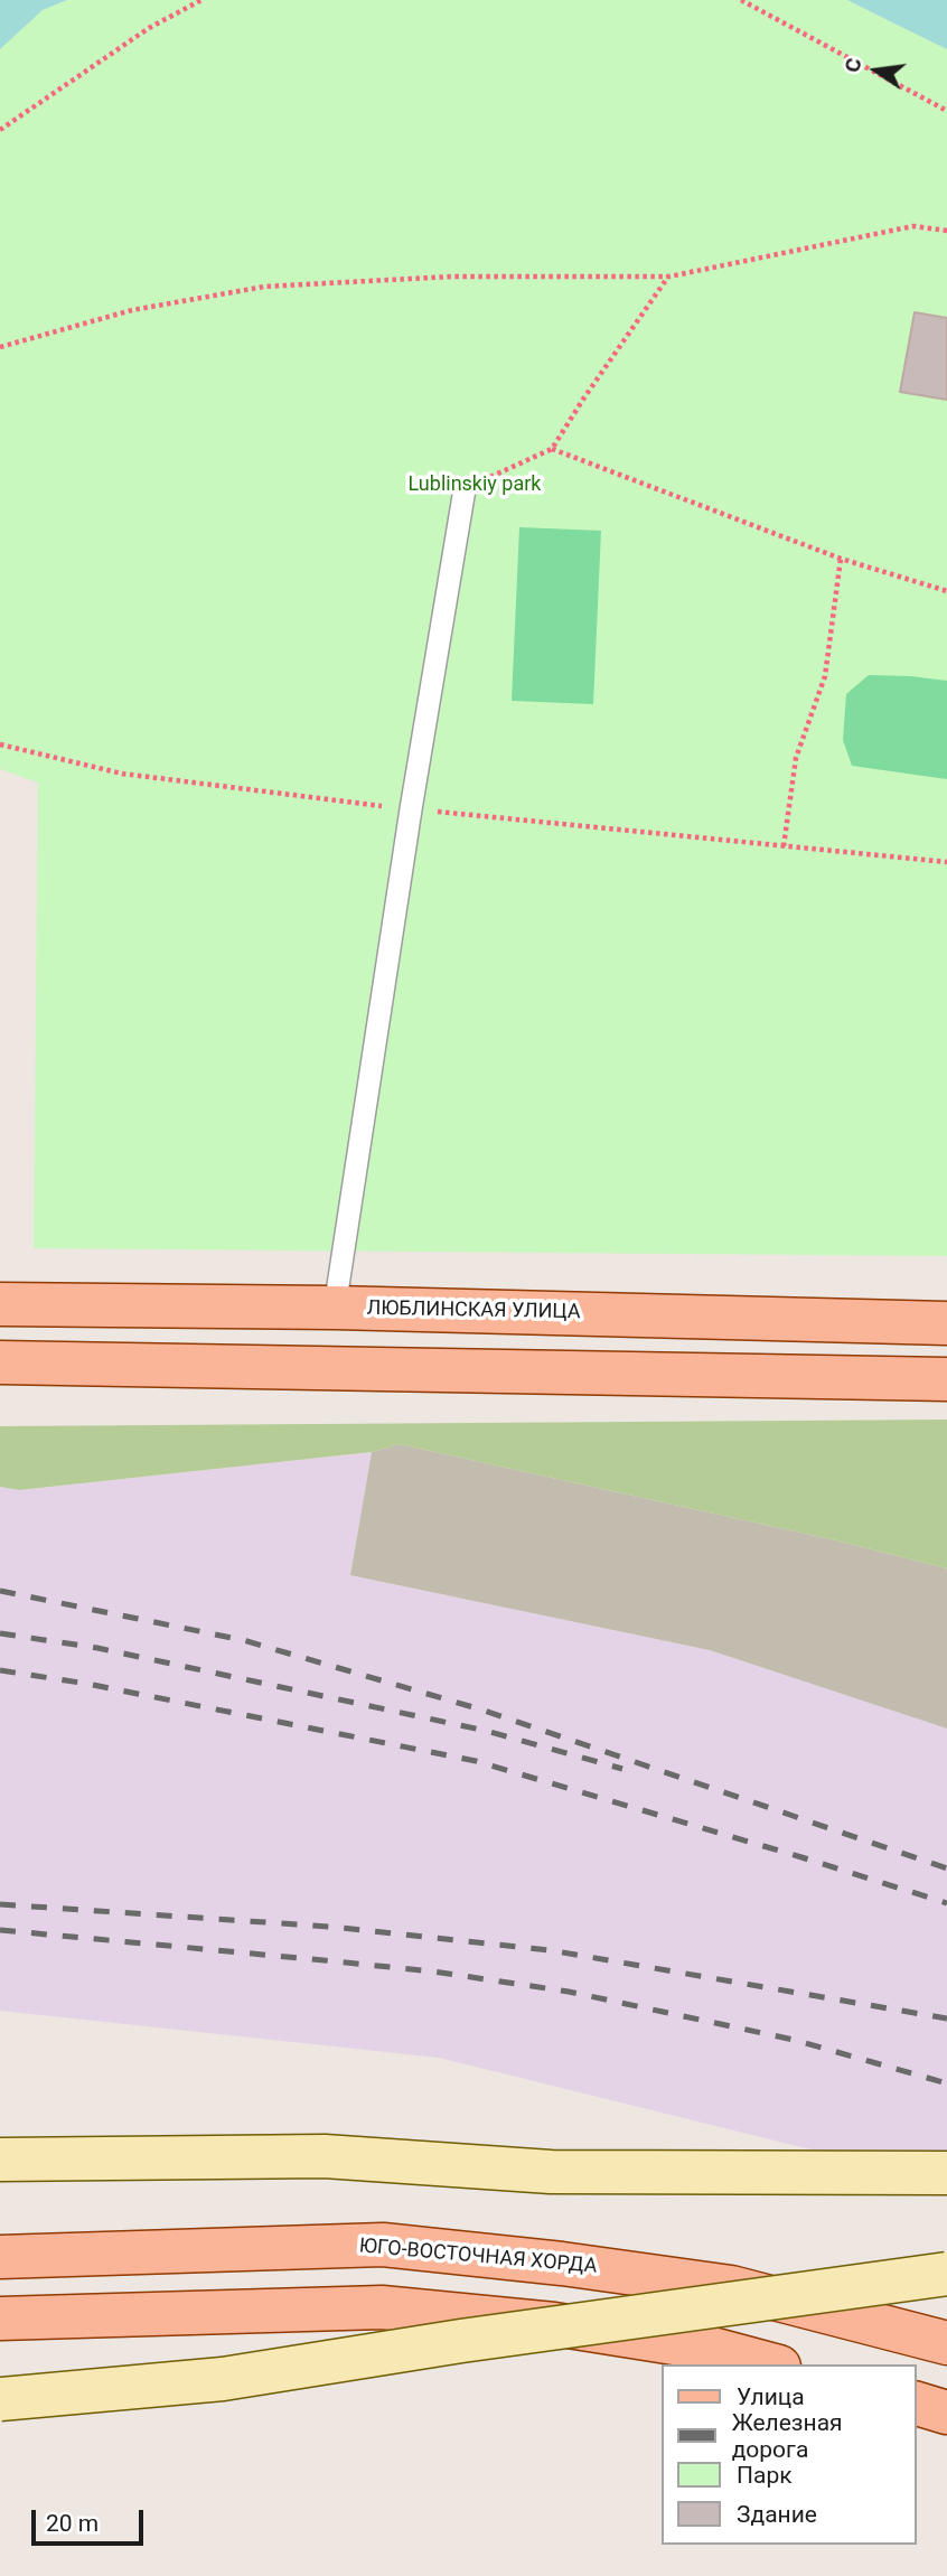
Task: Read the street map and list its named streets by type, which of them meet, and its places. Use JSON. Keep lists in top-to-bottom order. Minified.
{"streets":{"main road":["ЛЮБЛИНСКАЯ УЛИЦА","ЮГО-ВОСТОЧНАЯ ХОРДА"]},"parks":["Lublinskiy park"],"legend":["Улица","Железная дорога","Парк","Здание"],"scale_bar":"20 m","north":"left"}
